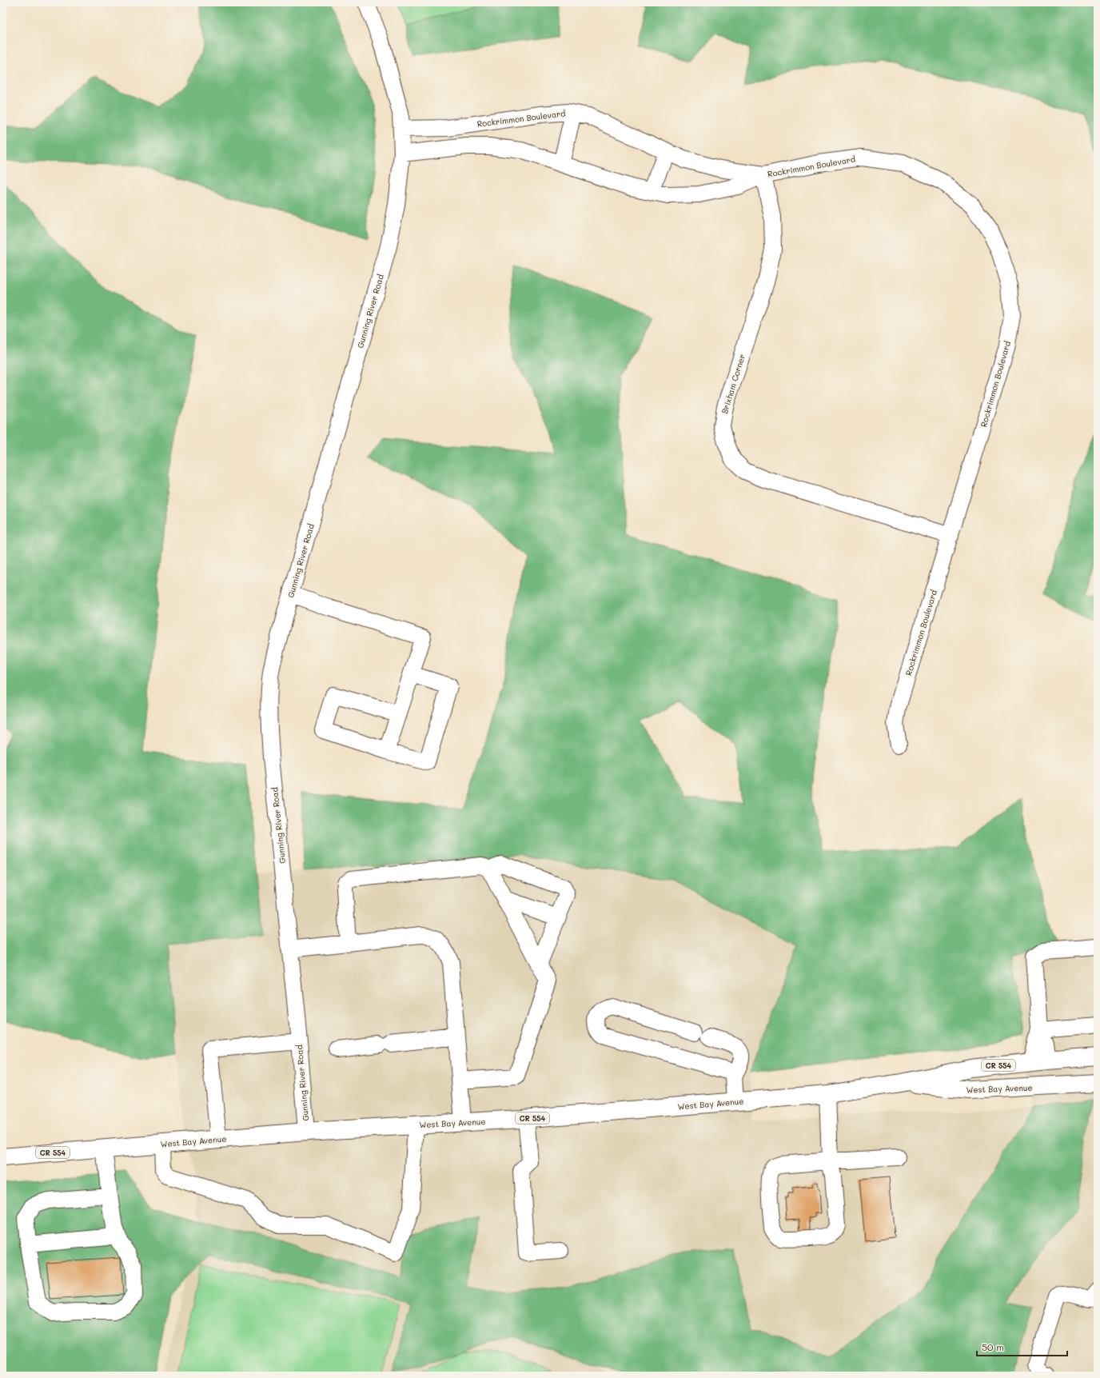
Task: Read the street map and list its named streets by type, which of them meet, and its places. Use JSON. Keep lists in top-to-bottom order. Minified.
{"streets":{"main road":["CR 554","West Bay Avenue"],"street":["Rockrimmon Boulevard","Gunning River Road","Brixham Corner"]},"crossings":[["Rockrimmon Boulevard","Gunning River Road"],["Rockrimmon Boulevard","Brixham Corner"],["Gunning River Road","West Bay Avenue"]],"scale_bar":"50 m"}
